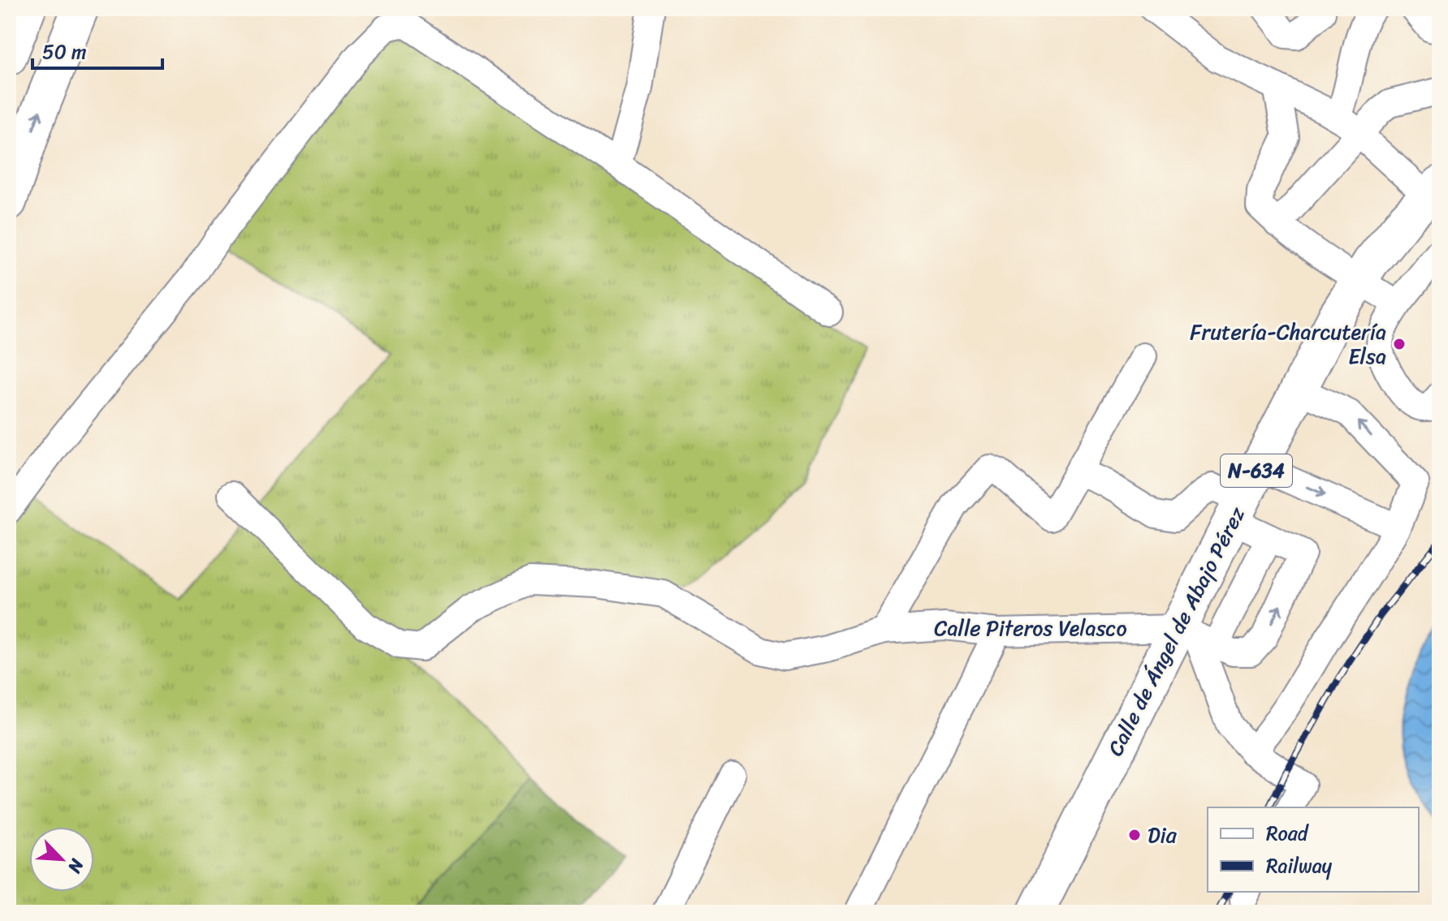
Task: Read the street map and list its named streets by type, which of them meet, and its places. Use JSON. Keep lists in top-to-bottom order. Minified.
{"streets":{"highway":["N-634","Calle de Ángel de Abajo Pérez"],"street":["Calle Piteros Velasco"]},"crossings":[["N-634","Calle de Ángel de Abajo Pérez"],["Calle Piteros Velasco","Calle de Ángel de Abajo Pérez"]],"places":["Frutería-Charcutería Elsa","Dia"],"legend":["Road","Railway"],"scale_bar":"50 m","north":"bottom right"}
